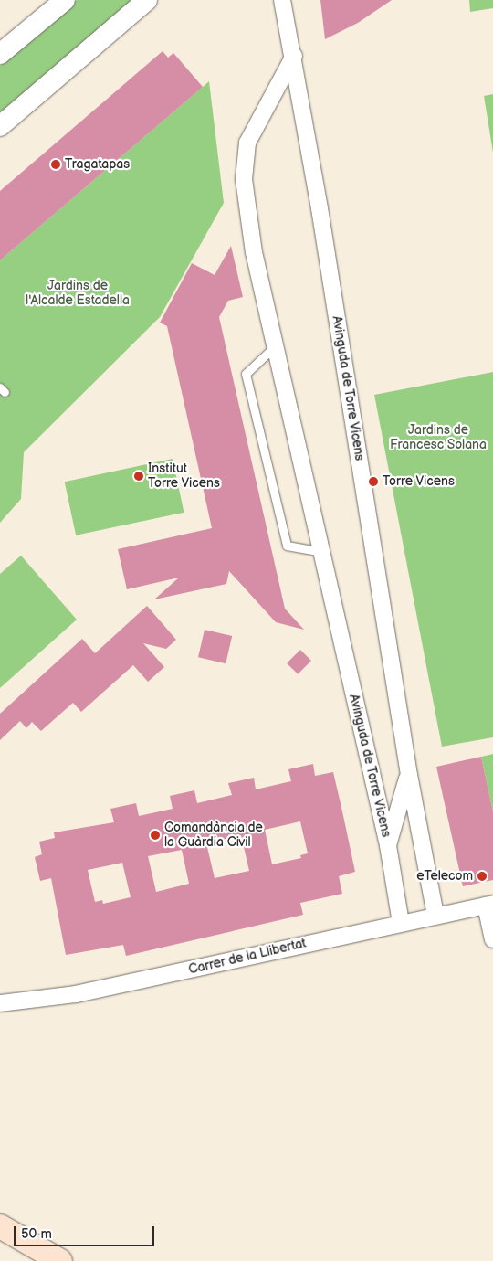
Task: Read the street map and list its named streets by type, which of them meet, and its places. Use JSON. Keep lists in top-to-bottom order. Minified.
{"streets":{"street":["Avinguda de Torre Vicens","Carrer de la Llibertat"]},"crossings":[["Avinguda de Torre Vicens","Carrer de la Llibertat"]],"parks":["Jardins de l'Alcalde Estadella","Jardins de Francesc Solana"],"places":["Tragatapas","Institut Torre Vicens","Torre Vicens","Comandància de la Guàrdia Civil","eTelecom"],"scale_bar":"50 m"}
